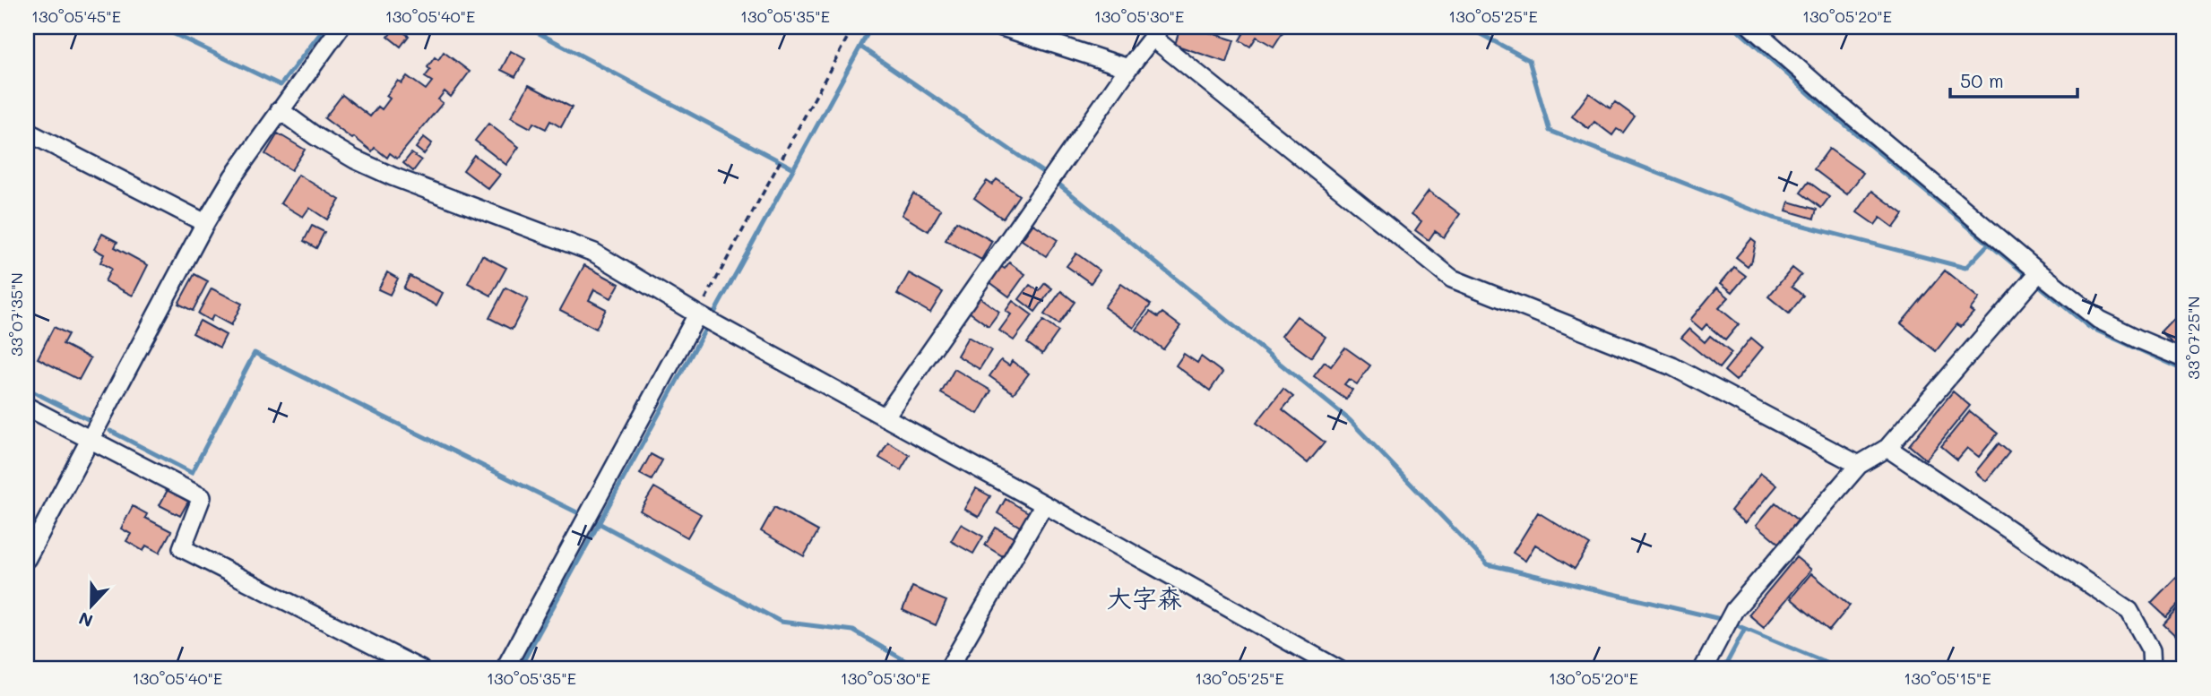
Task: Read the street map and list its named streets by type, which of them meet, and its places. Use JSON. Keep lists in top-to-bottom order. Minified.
{"districts":["大字森"],"scale_bar":"50 m","north":"bottom","coordinates":["130°05'45\"E","130°05'40\"E","130°05'35\"E","130°05'30\"E","130°05'25\"E","130°05'20\"E","33°07'35\"N","33°07'25\"N","130°05'15\"E"]}
